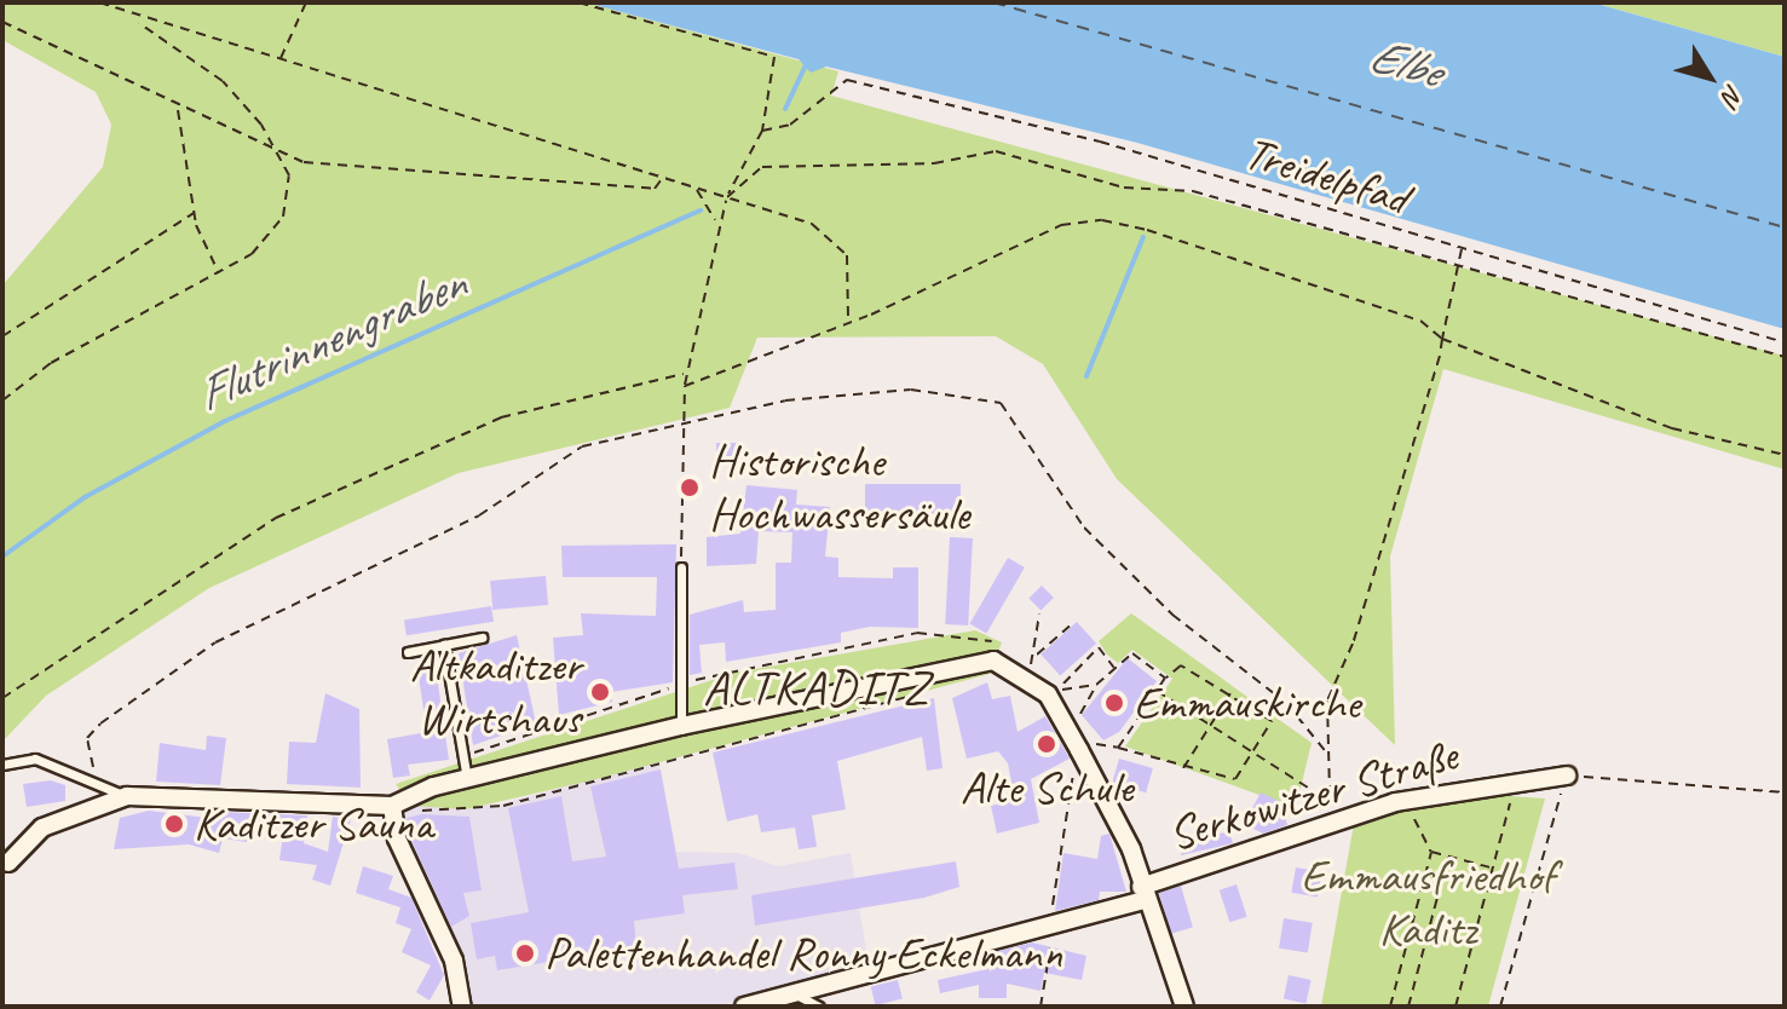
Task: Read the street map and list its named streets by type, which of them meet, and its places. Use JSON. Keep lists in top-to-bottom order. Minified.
{"streets":{"street":["Serkowitzer Straße"],"path":["Treidelpfad"]},"districts":["ALTKADITZ"],"water":["Elbe","Flutrinnengraben"],"parks":["Emmausfriedhof Kaditz"],"places":["Historische Hochwassersäule","Altkaditzer Wirtshaus","Emmauskirche","Alte Schule","Kaditzer Sauna","Palettenhandel Ronny Eckelmann"],"north":"bottom right"}
